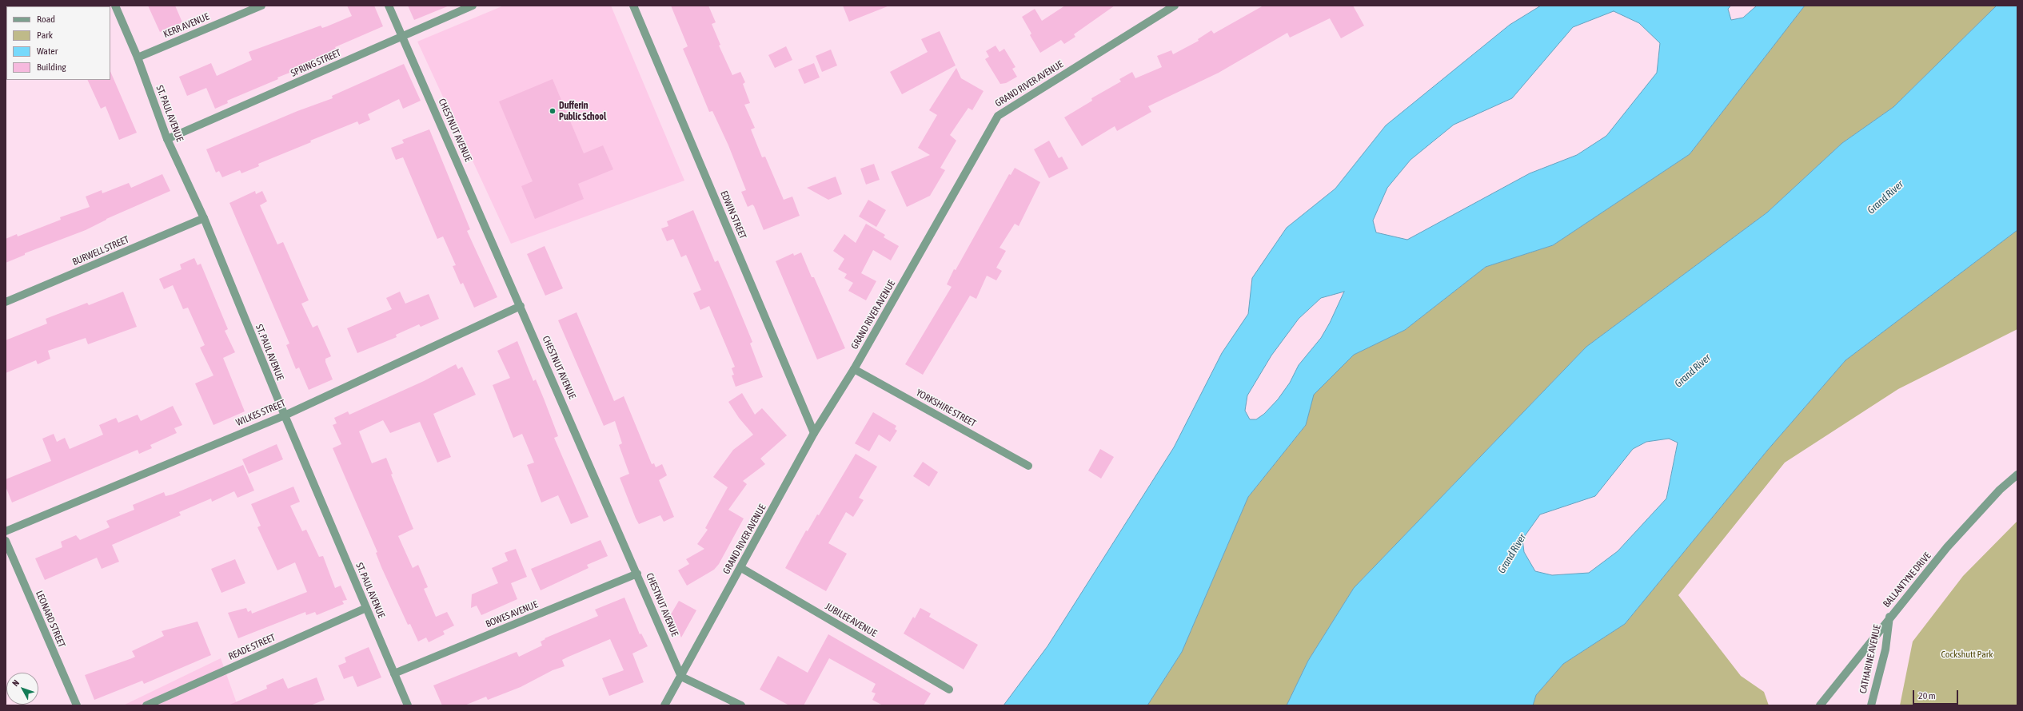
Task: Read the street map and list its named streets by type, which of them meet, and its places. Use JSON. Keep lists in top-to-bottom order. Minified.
{"streets":{"street":["KERR AVENUE","SPRING STREET","GRAND RIVER AVENUE","ST. PAUL AVENUE","CHESTNUT AVENUE","EDWIN STREET","BURWELL STREET","YORKSHIRE STREET","WILKES STREET","BALLANTYNE DRIVE","BOWES AVENUE","LEONARD STREET","JUBILEE AVENUE","READE STREET","CATHARINE AVENUE"]},"crossings":[["KERR AVENUE","ST. PAUL AVENUE"],["SPRING STREET","ST. PAUL AVENUE"],["SPRING STREET","CHESTNUT AVENUE"],["GRAND RIVER AVENUE","CHESTNUT AVENUE"],["GRAND RIVER AVENUE","EDWIN STREET"],["GRAND RIVER AVENUE","YORKSHIRE STREET"],["GRAND RIVER AVENUE","JUBILEE AVENUE"],["ST. PAUL AVENUE","BURWELL STREET"],["ST. PAUL AVENUE","WILKES STREET"],["ST. PAUL AVENUE","BOWES AVENUE"],["ST. PAUL AVENUE","READE STREET"],["CHESTNUT AVENUE","WILKES STREET"],["CHESTNUT AVENUE","BOWES AVENUE"],["BALLANTYNE DRIVE","CATHARINE AVENUE"]],"water":["Grand River"],"parks":["Cockshutt Park"],"places":["Dufferin Public School"],"legend":["Road","Park","Water","Building"],"scale_bar":"20 m","north":"top left"}
